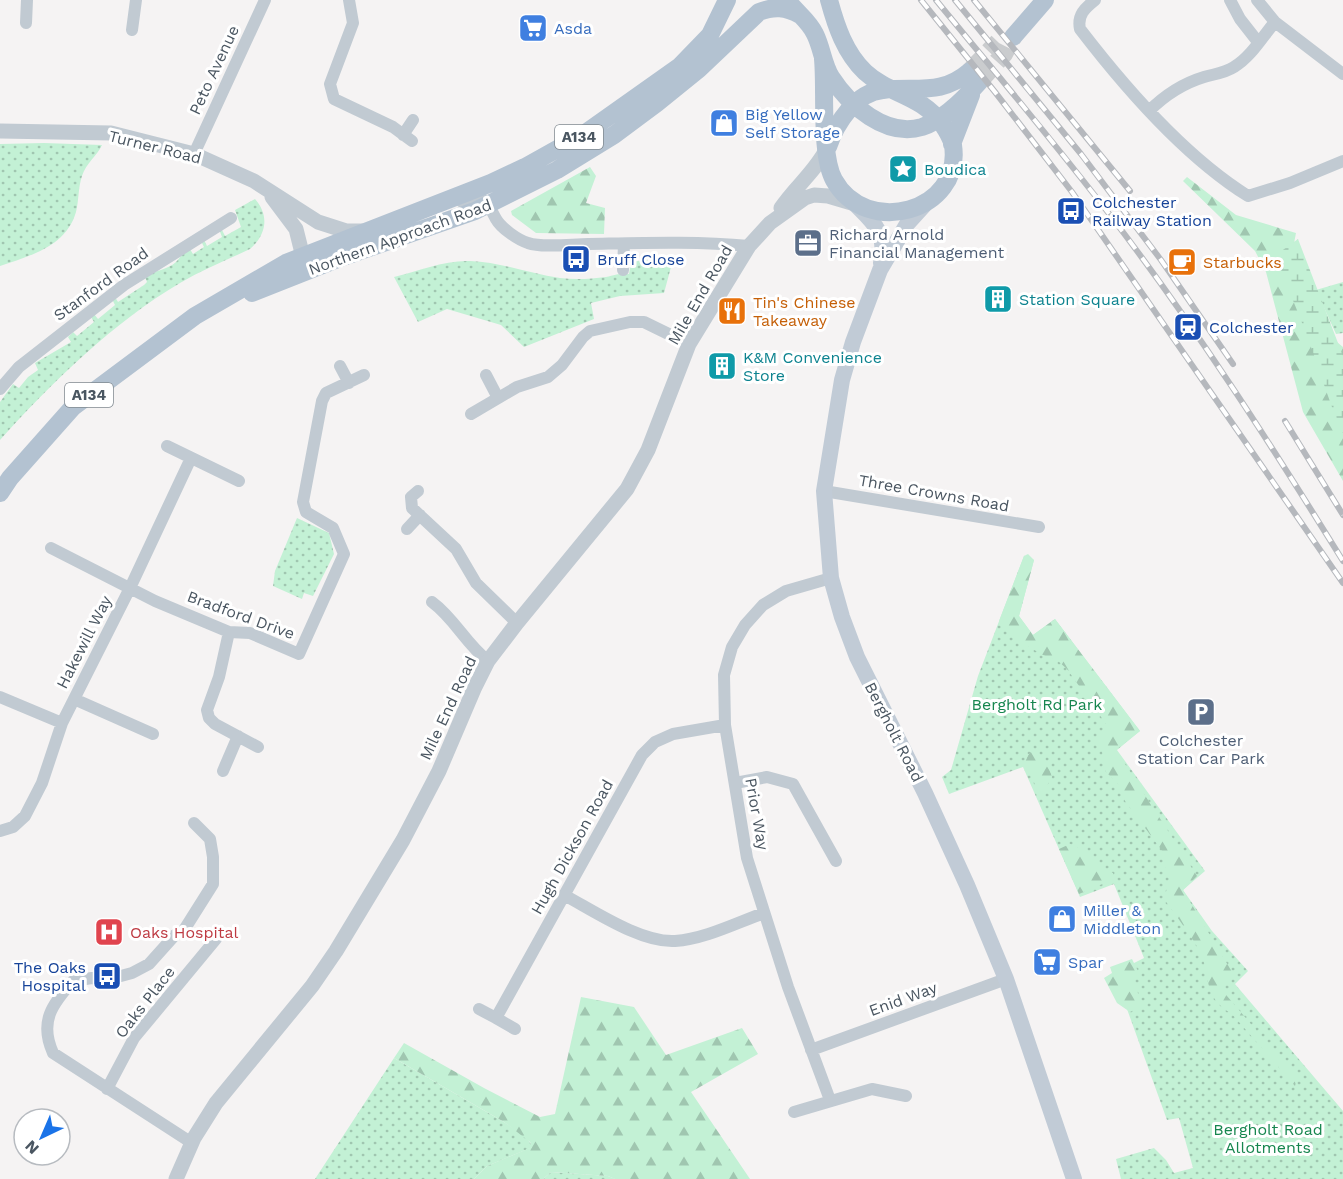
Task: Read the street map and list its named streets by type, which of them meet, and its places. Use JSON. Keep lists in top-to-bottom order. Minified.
{"streets":{"main road":["A134","Northern Approach Road","Bergholt Road"],"street":["Peto Avenue","Turner Road","Stanford Road","Mile End Road","Three Crowns Road","Bradford Drive","Hakewill Way","Prior Way","Hugh Dickson Road","Enid Way","Oaks Place"]},"crossings":[["Peto Avenue","Turner Road"],["A134","Turner Road"],["A134","Northern Approach Road"],["Turner Road","Northern Approach Road"],["Mile End Road","Bergholt Road"],["Mile End Road","Oaks Place"],["Three Crowns Road","Bergholt Road"],["Bradford Drive","Hakewill Way"],["Bergholt Road","Prior Way"],["Bergholt Road","Enid Way"],["Prior Way","Hugh Dickson Road"],["Prior Way","Enid Way"]],"parks":["Bergholt Rd Park","Bergholt Road Allotments"],"places":{"supermarket":["Asda","Spar"],"shop":["Big Yellow Self Storage","Miller & Middleton"],"place":["Boudica"],"bus stop":["Colchester Railway Station","Bruff Close","The Oaks Hospital"],"office":["Richard Arnold Financial Management"],"cafe":["Starbucks"],"building":["Station Square","K&M Convenience Store"],"restaurant":["Tin's Chinese Takeaway"],"station":["Colchester"],"parking":["Colchester Station Car Park"],"hospital":["Oaks Hospital"]},"north":"bottom left"}
